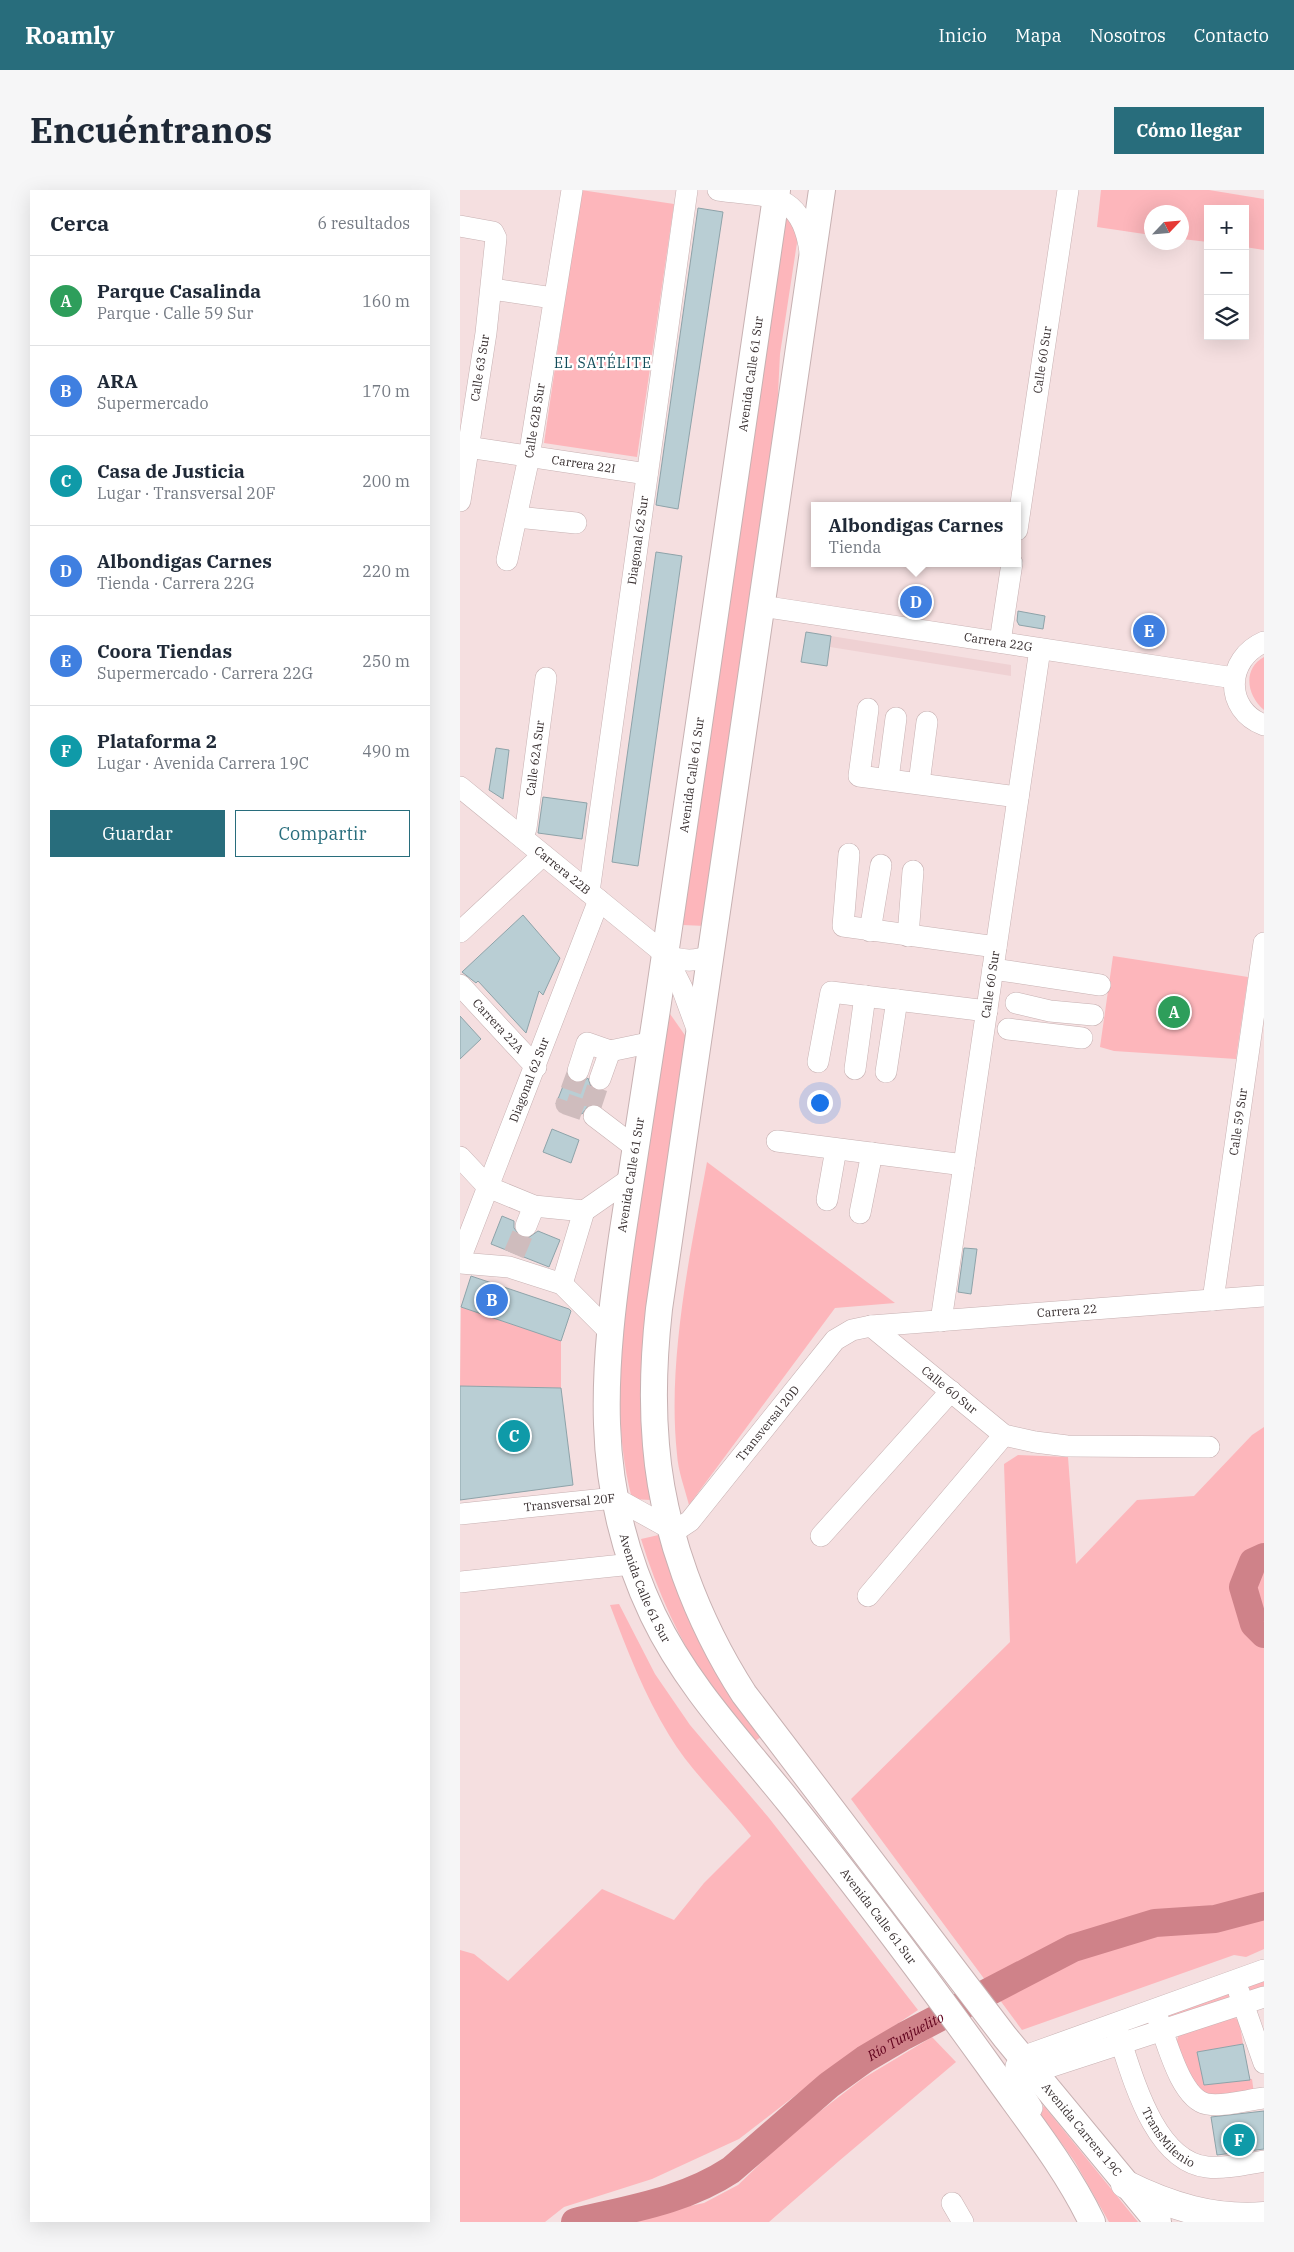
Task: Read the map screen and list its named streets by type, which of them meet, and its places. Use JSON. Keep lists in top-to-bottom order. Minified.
{"streets":{"main road":["Avenida Calle 61 Sur","Avenida Carrera 19C"],"street":["Calle 60 Sur","Calle 63 Sur","Calle 62B Sur","Carrera 22I","Diagonal 62 Sur","Carrera 22G","Calle 62A Sur","Carrera 22B","Carrera 22A","Calle 59 Sur","Carrera 22","Transversal 20D","Transversal 20F","TransMilenio"]},"crossings":[["Calle 60 Sur","Carrera 22G"],["Calle 60 Sur","Carrera 22"],["Calle 60 Sur","Transversal 20D"],["Calle 63 Sur","Carrera 22I"],["Avenida Calle 61 Sur","Carrera 22B"],["Avenida Calle 61 Sur","Transversal 20F"],["Calle 62B Sur","Carrera 22I"],["Carrera 22I","Diagonal 62 Sur"],["Diagonal 62 Sur","Carrera 22B"],["Diagonal 62 Sur","Carrera 22A"],["Calle 62A Sur","Carrera 22B"],["Calle 59 Sur","Carrera 22"],["Carrera 22","Transversal 20D"],["Transversal 20D","Transversal 20F"],["Transversal 20D","Avenida Carrera 19C"],["Transversal 20F","Avenida Carrera 19C"]],"districts":["EL SATÉLITE"],"water":["Río Tunjuelito"],"north":"top right","page":{"header":"Roamly","nav":["Inicio","Mapa","Nosotros","Contacto"],"title":"Encuéntranos","buttons":["Cómo llegar",["Guardar","Compartir"]],"heading":["Cerca","6 resultados"],"map_buttons":["+","−"],"list":[{"mark":"A","name":"Parque Casalinda","note":"Parque · Calle 59 Sur","value":"160 m"},{"mark":"B","name":"ARA","note":"Supermercado","value":"170 m"},{"mark":"C","name":"Casa de Justicia","note":"Lugar · Transversal 20F","value":"200 m"},{"mark":"D","name":"Albondigas Carnes","note":"Tienda · Carrera 22G","value":"220 m"},{"mark":"E","name":"Coora Tiendas","note":"Supermercado · Carrera 22G","value":"250 m"},{"mark":"F","name":"Plataforma 2","note":"Lugar · Avenida Carrera 19C","value":"490 m"}],"popup":["Albondigas Carnes","Tienda"],"pins":["D","E","A","B","C","F"]}}
